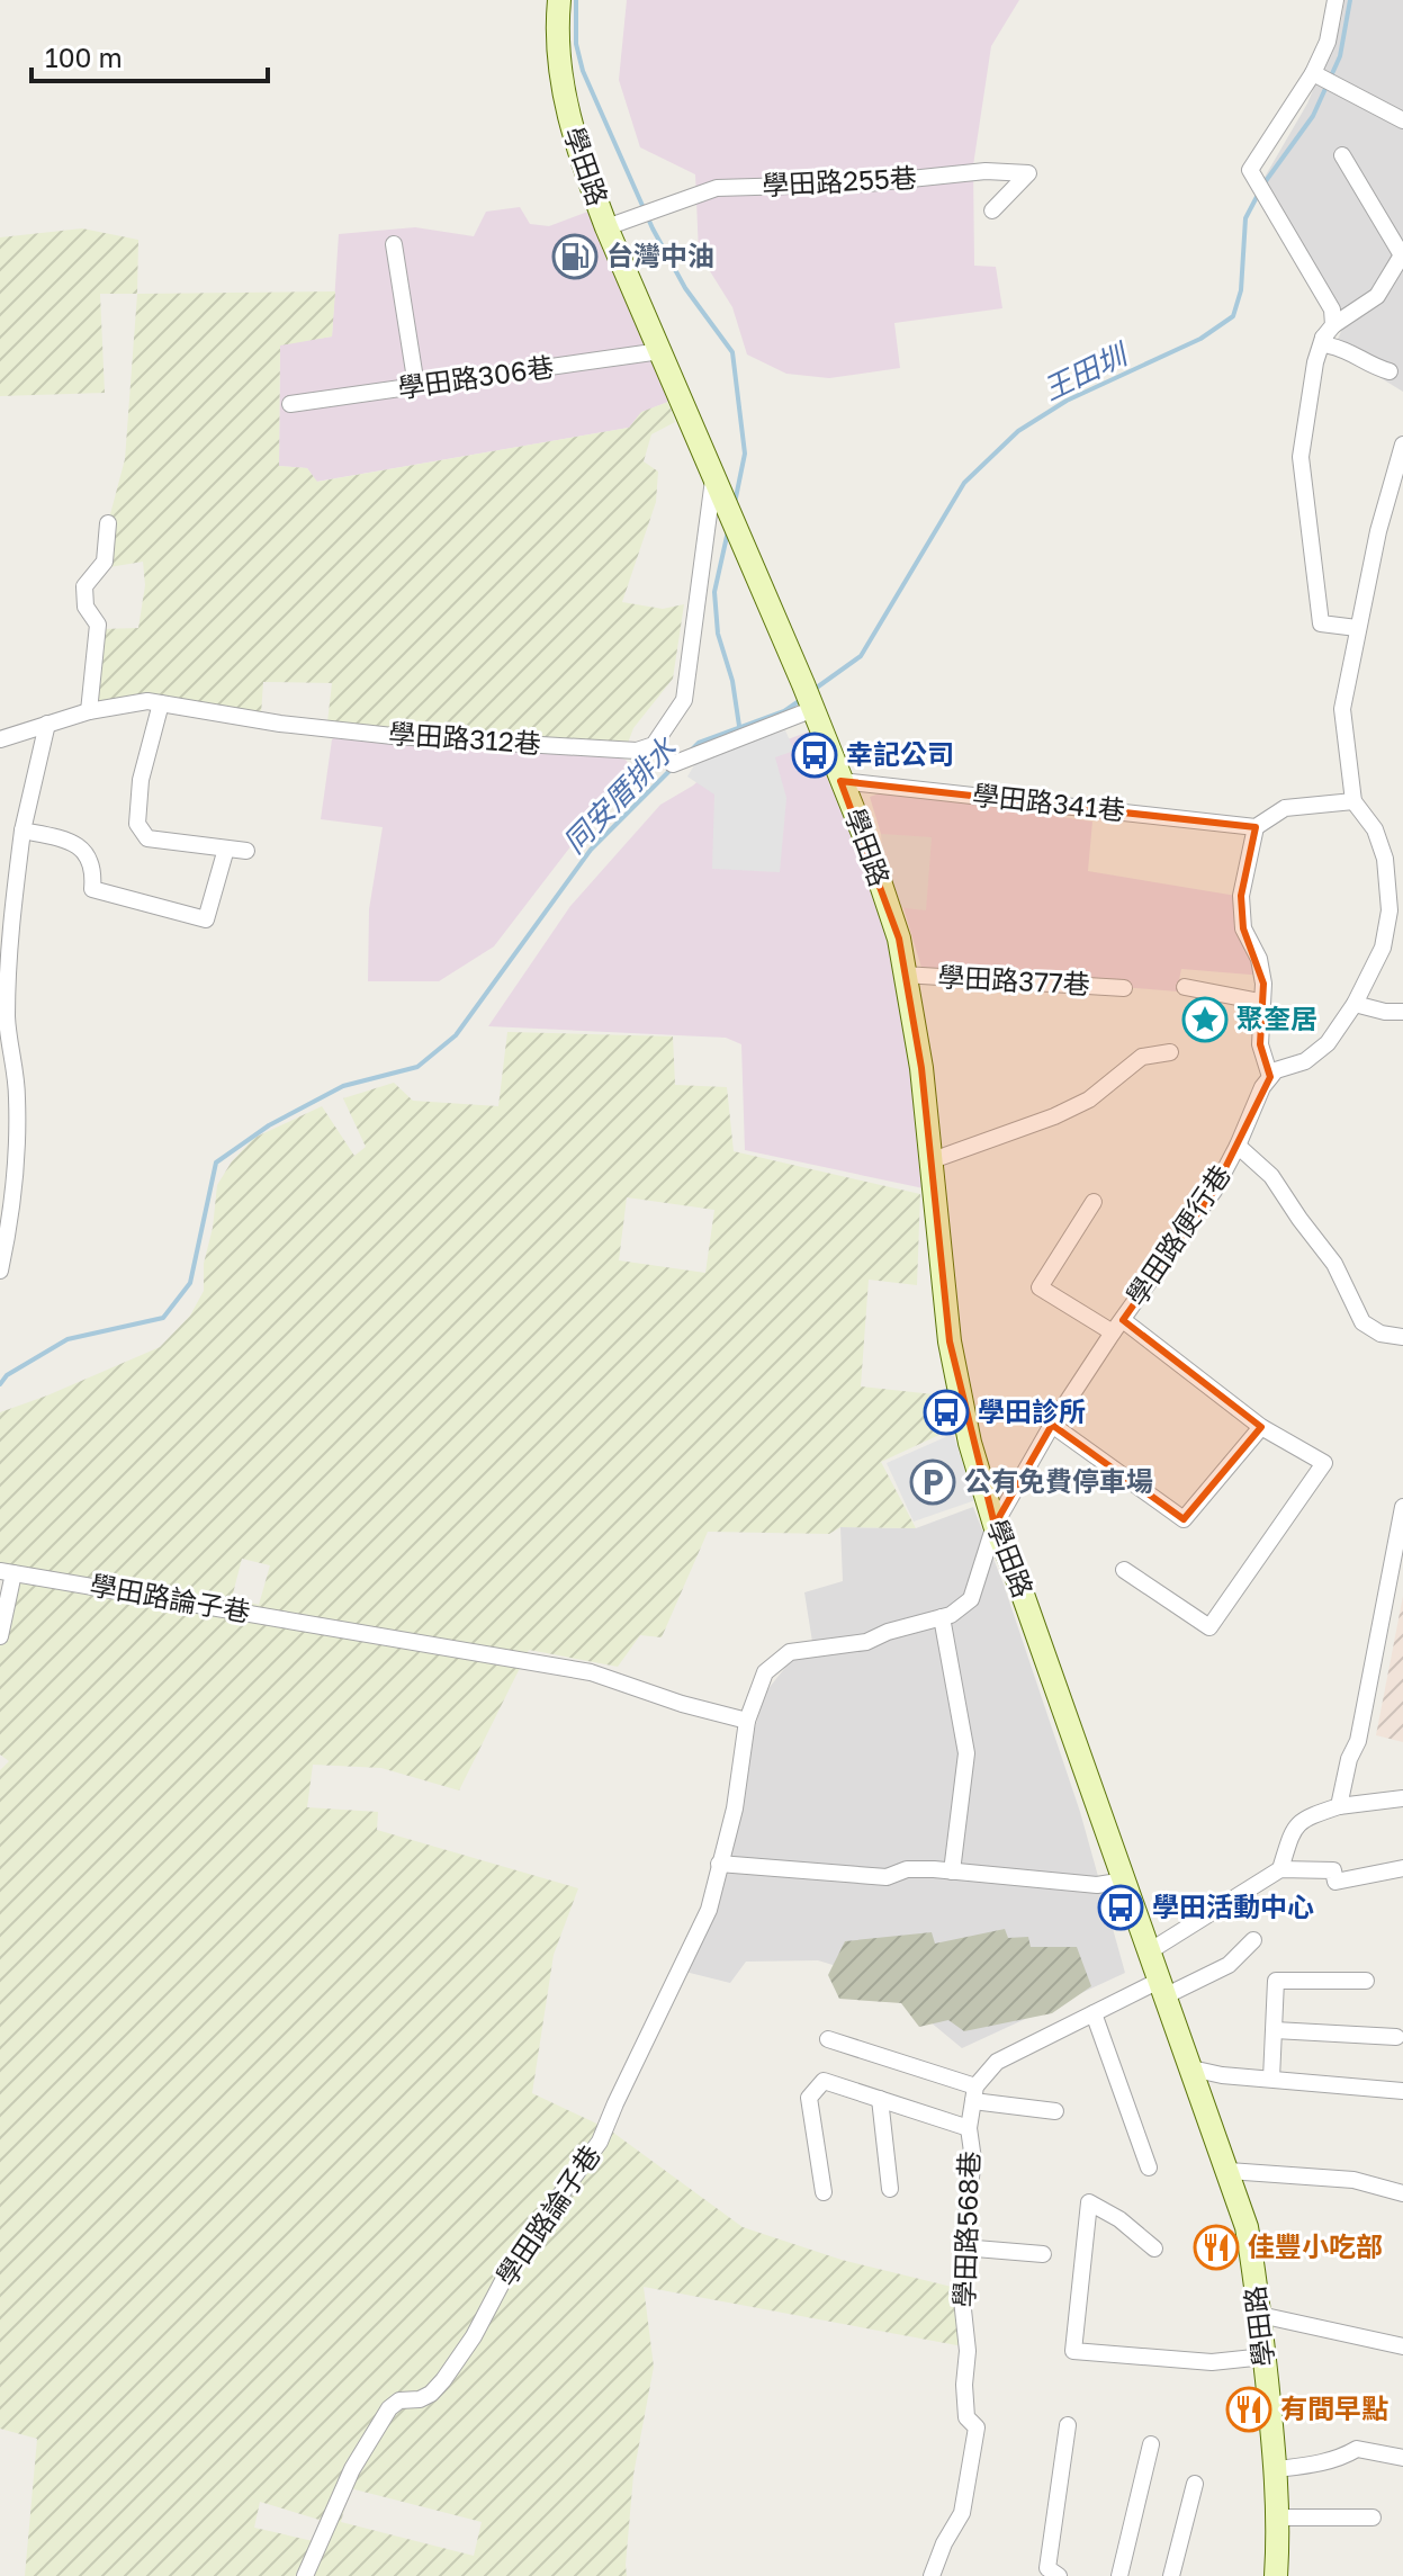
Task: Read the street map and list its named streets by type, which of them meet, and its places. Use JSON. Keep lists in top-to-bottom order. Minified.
{"streets":{"main road":["學田路"],"street":["學田路255巷","學田路306巷","學田路312巷","學田路341巷","學田路377巷","學田路便行巷","學田路論子巷","學田路568巷"]},"crossings":[["學田路","學田路255巷"],["學田路","學田路306巷"],["學田路","學田路341巷"],["學田路","學田路377巷"],["學田路","學田路便行巷"],["學田路","學田路論子巷"],["學田路便行巷","學田路論子巷"]],"water":["王田圳","同安厝排水"],"places":{"fuel station":["台灣中油"],"bus stop":["幸記公司","學田診所","學田活動中心"],"place":["聚奎居"],"parking":["公有免費停車場"],"restaurant":["佳豐小吃部","有間早點"]},"scale_bar":"100 m"}
